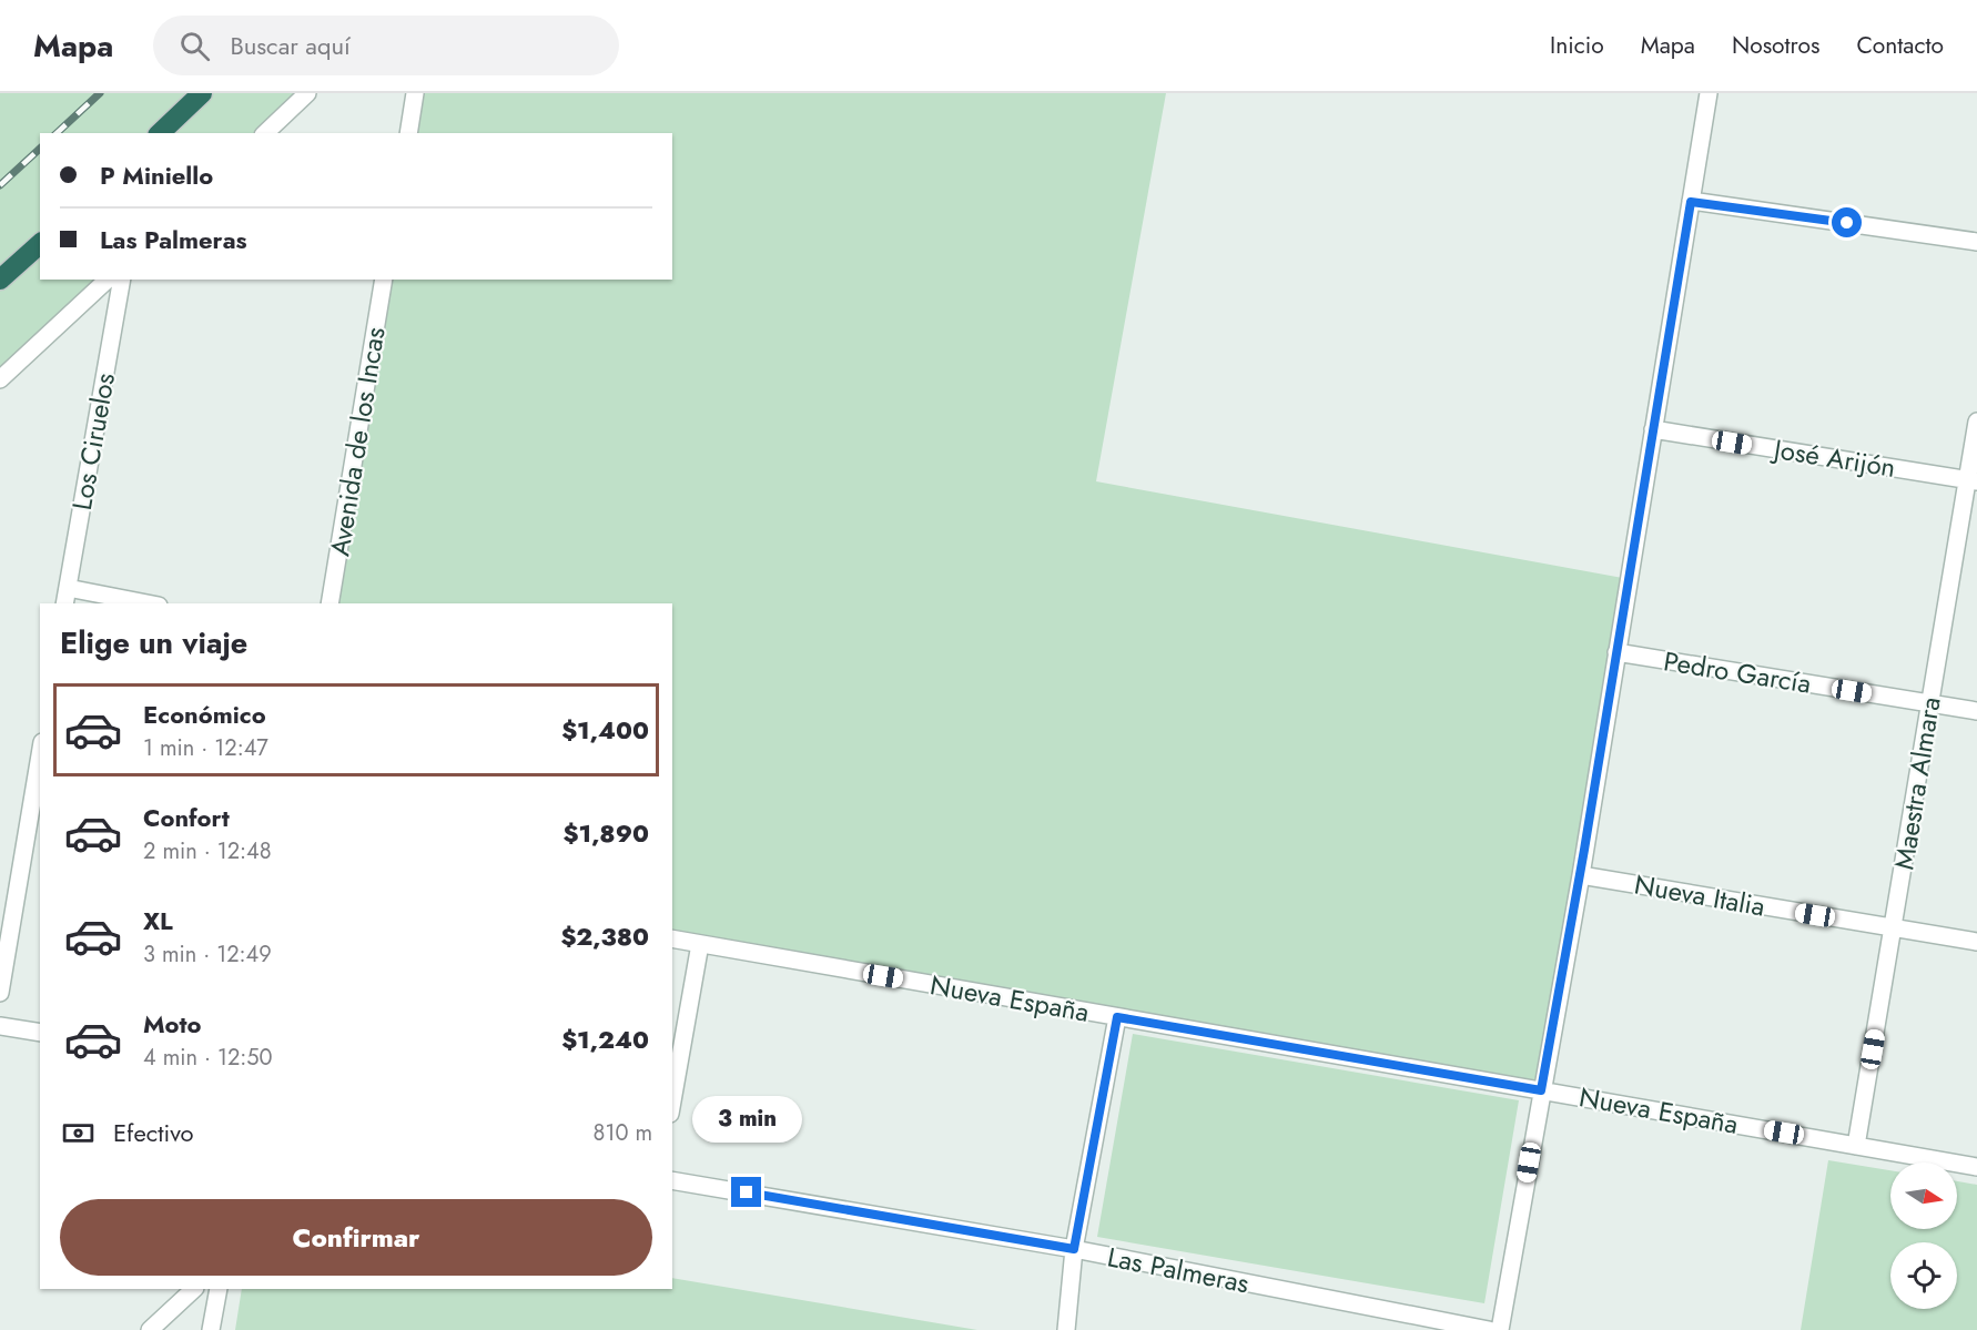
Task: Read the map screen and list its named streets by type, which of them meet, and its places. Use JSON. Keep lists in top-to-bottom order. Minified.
{"streets":{"street":["Los Ciruelos","Avenida de los Incas","José Arijón","Pedro García","Maestra Almara","Nueva Italia","Nueva España","Las Palmeras"]},"crossings":[["José Arijón","Maestra Almara"],["Pedro García","Maestra Almara"],["Maestra Almara","Nueva Italia"],["Maestra Almara","Nueva España"]],"north":"right","page":{"header":"Mapa","search":"Buscar aquí","nav":["Inicio","Mapa","Nosotros","Contacto"],"banner":["P Miniello","Las Palmeras"],"heading":"Elige un viaje","list":[{"name":"Económico","note":"1 min · 12:47","value":"$1,400"},{"name":"Confort","note":"2 min · 12:48","value":"$1,890"},{"name":"XL","note":"3 min · 12:49","value":"$2,380"},{"name":"Moto","note":"4 min · 12:50","value":"$1,240"}],"bubble":"3 min","pay":["Efectivo","810 m"],"buttons":"Confirmar"}}
